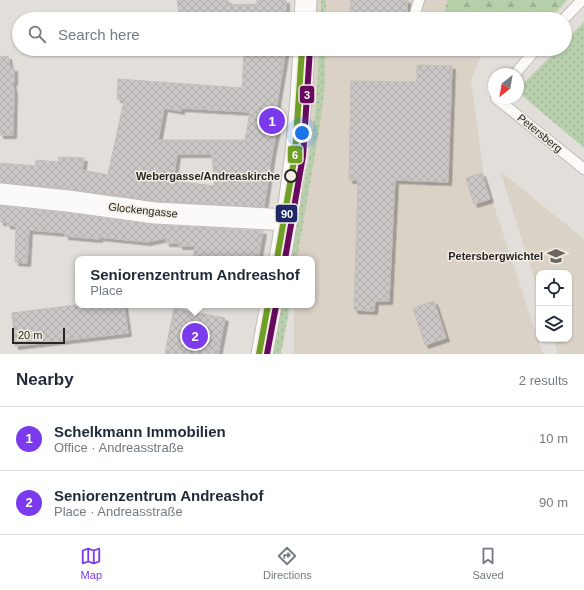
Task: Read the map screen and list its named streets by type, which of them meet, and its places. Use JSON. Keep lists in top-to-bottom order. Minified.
{"streets":{"street":["Glockengasse"],"lane":["Petersberg"]},"places":{"other":["Webergasse/Andreaskirche"],"school or university":["Petersbergwichtel"]},"lines":["transit line 6","transit line 3","transit line 90"],"scale_bar":"20 m","north":"bottom left","page":{"search":"Search here","pins":["1","2"],"popup":["Seniorenzentrum Andreashof","Place"],"scale":"20 m","heading":["Nearby","2 results"],"list":[{"mark":"1","name":"Schelkmann Immobilien","note":"Office · Andreasstraße","value":"10 m"},{"mark":"2","name":"Seniorenzentrum Andreashof","note":"Place · Andreasstraße","value":"90 m"}],"nav":["Map","Directions","Saved"]}}
